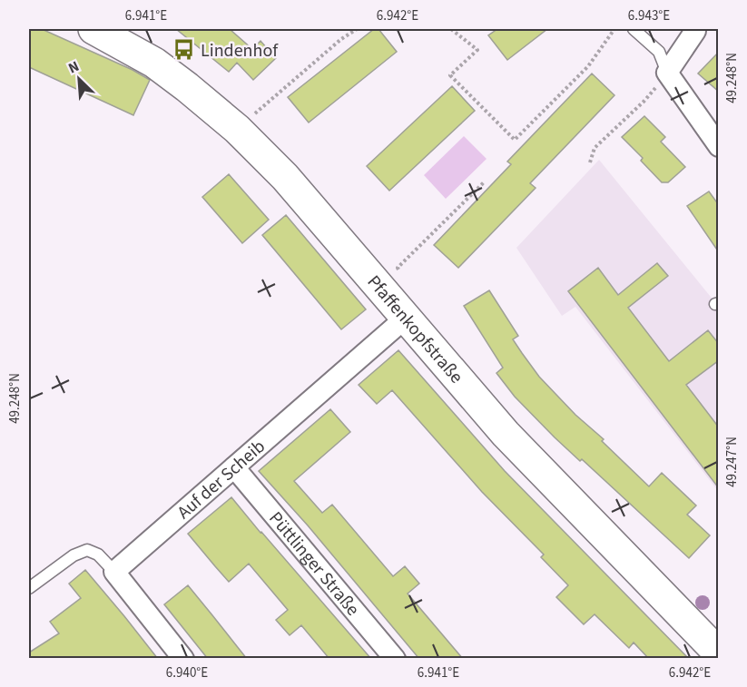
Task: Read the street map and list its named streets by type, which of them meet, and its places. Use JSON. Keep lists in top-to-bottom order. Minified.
{"streets":{"street":["Pfaffenkopfstraße","Auf der Scheib","Püttlinger Straße"]},"crossings":[["Pfaffenkopfstraße","Auf der Scheib"],["Auf der Scheib","Püttlinger Straße"]],"places":{"bus stop":["Lindenhof"]},"north":"top left","coordinates":["6.941°E","6.942°E","6.943°E","49.248°N","49.247°N","6.940°E"]}
